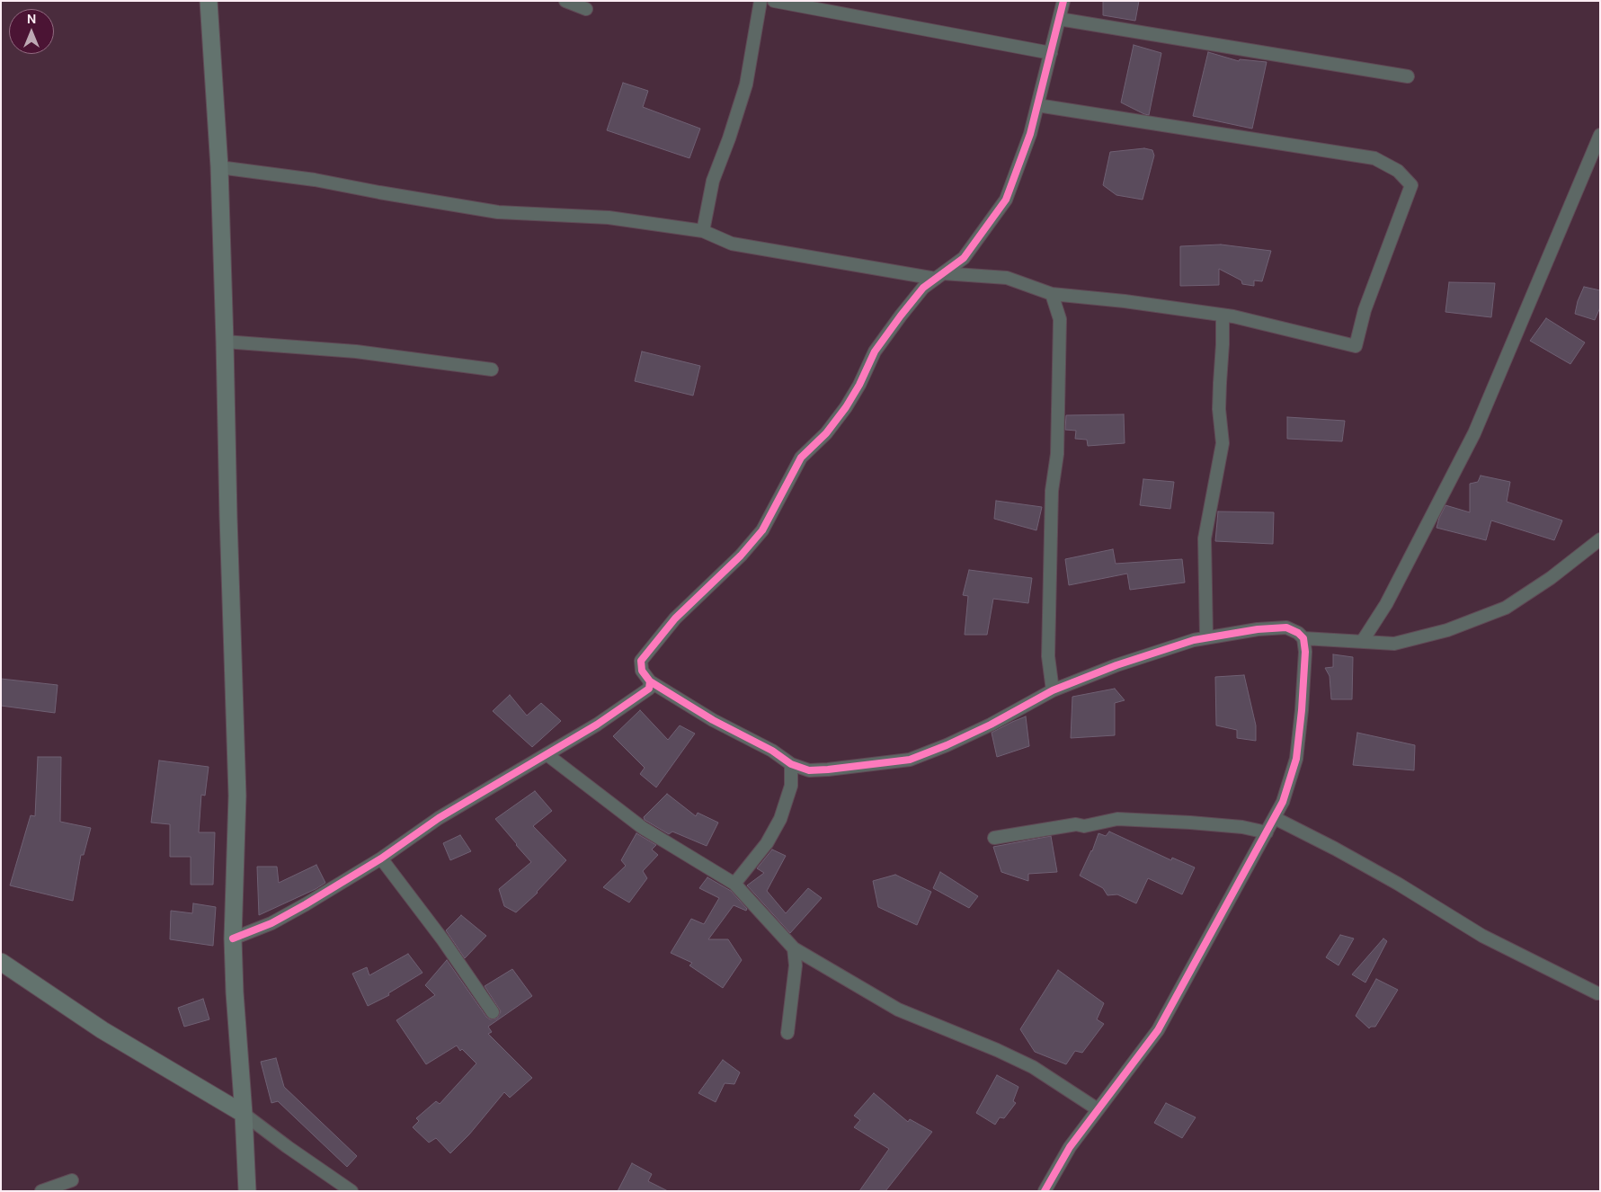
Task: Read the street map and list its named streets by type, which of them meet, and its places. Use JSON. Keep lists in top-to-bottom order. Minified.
{"north":"top"}
